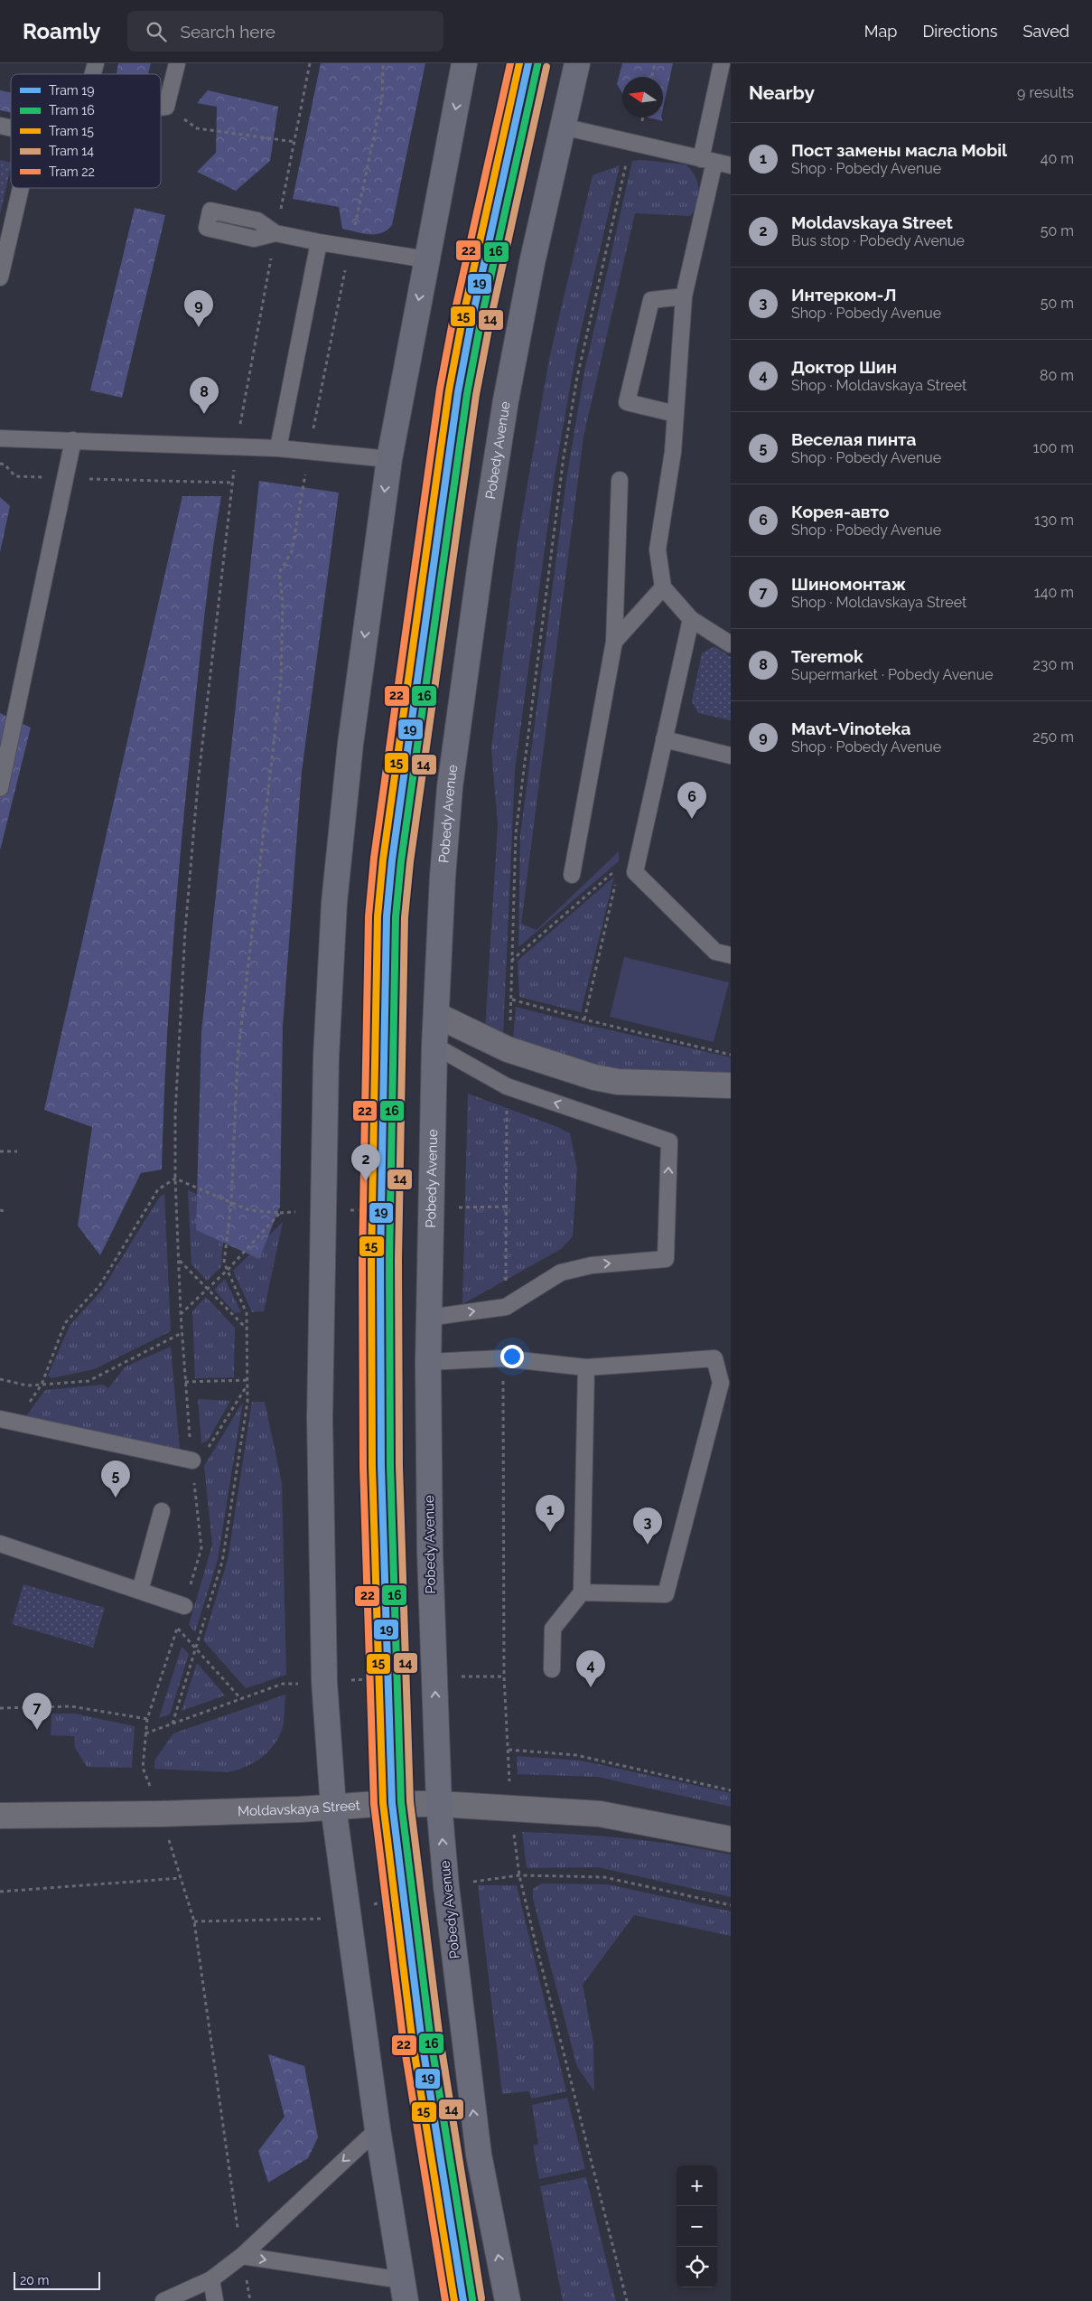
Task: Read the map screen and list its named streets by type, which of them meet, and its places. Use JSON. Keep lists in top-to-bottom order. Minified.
{"streets":{"main road":["Pobedy Avenue"],"street":["Moldavskaya Street"]},"crossings":[["Pobedy Avenue","Moldavskaya Street"]],"lines":["tram line 19","tram line 15","tram line 22","tram line 16","tram line 14"],"legend":["Tram 19","Tram 16","Tram 15","Tram 14","Tram 22"],"scale_bar":"20 m","north":"left","page":{"header":"Roamly","search":"Search here","nav":["Map","Directions","Saved"],"heading":["Nearby","9 results"],"list":[{"mark":"1","name":"Пост замены масла Mobil","note":"Shop · Pobedy Avenue","value":"40 m"},{"mark":"2","name":"Moldavskaya Street","note":"Bus stop · Pobedy Avenue","value":"50 m"},{"mark":"3","name":"Интерком-Л","note":"Shop · Pobedy Avenue","value":"50 m"},{"mark":"4","name":"Доктор Шин","note":"Shop · Moldavskaya Street","value":"80 m"},{"mark":"5","name":"Веселая пинта","note":"Shop · Pobedy Avenue","value":"100 m"},{"mark":"6","name":"Корея-авто","note":"Shop · Pobedy Avenue","value":"130 m"},{"mark":"7","name":"Шиномонтаж","note":"Shop · Moldavskaya Street","value":"140 m"},{"mark":"8","name":"Teremok","note":"Supermarket · Pobedy Avenue","value":"230 m"},{"mark":"9","name":"Mavt-Vinoteka","note":"Shop · Pobedy Avenue","value":"250 m"}],"pins":["9","8","6","2","5","1","3","4","7"],"map_buttons":["+","−"],"scale":"20 m"}}
